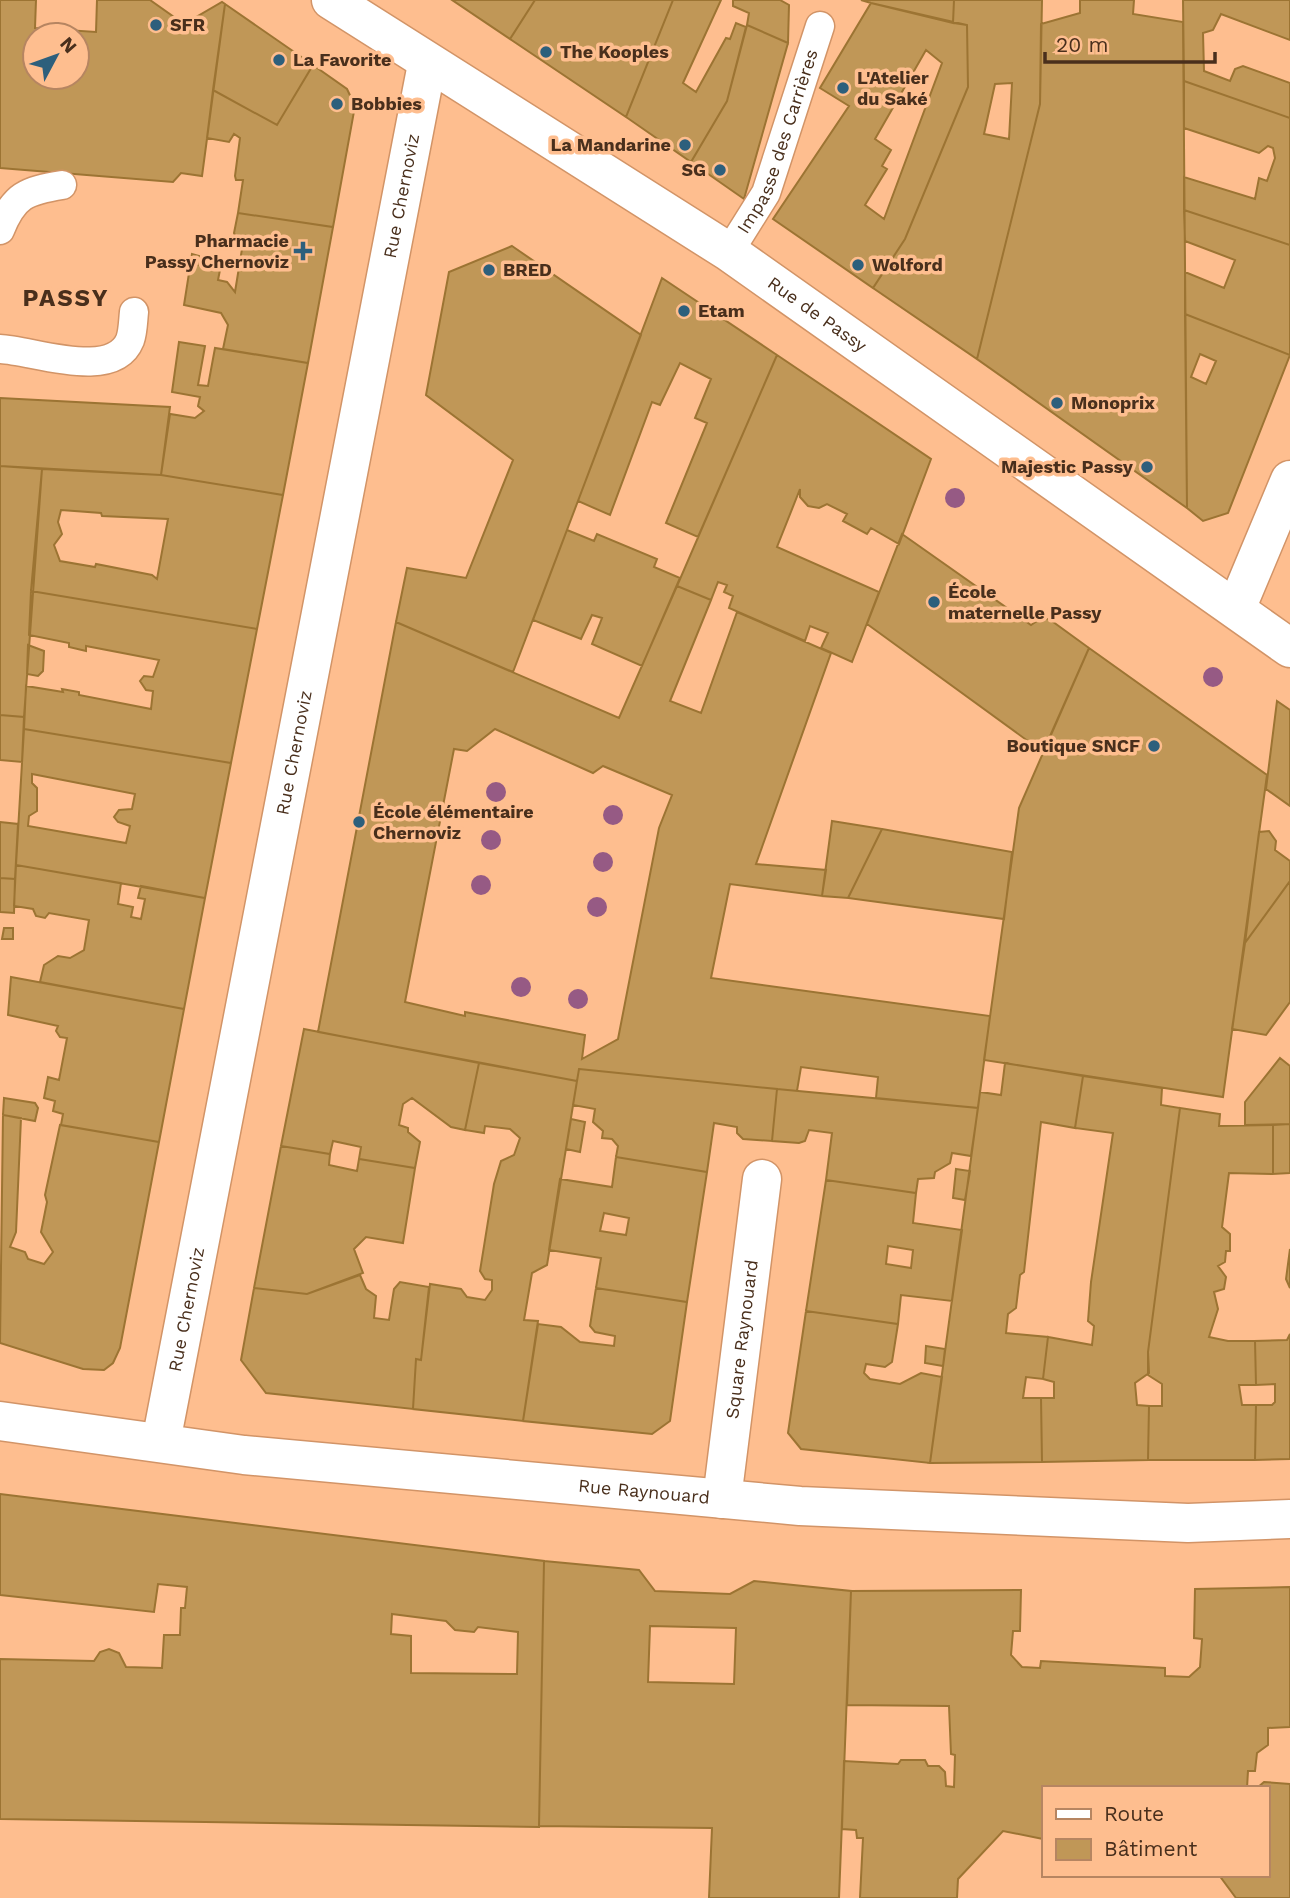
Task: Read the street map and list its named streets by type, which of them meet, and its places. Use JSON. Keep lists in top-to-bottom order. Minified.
{"streets":{"street":["Rue Chernoviz","Rue de Passy","Square Raynouard","Rue Raynouard"],"lane":["Impasse des Carrières"]},"crossings":[["Impasse des Carrières","Rue de Passy"],["Rue Chernoviz","Rue de Passy"],["Rue Chernoviz","Rue Raynouard"],["Square Raynouard","Rue Raynouard"]],"districts":["PASSY"],"places":{"other":["SFR","The Kooples","La Favorite","L'Atelier du Saké","Bobbies","La Mandarine","SG","Wolford","BRED","Etam","Monoprix","Majestic Passy","École maternelle Passy","Boutique SNCF","École élémentaire Chernoviz"],"health":["Pharmacie Passy Chernoviz"]},"legend":["Route","Bâtiment"],"scale_bar":"20 m","north":"top right"}
